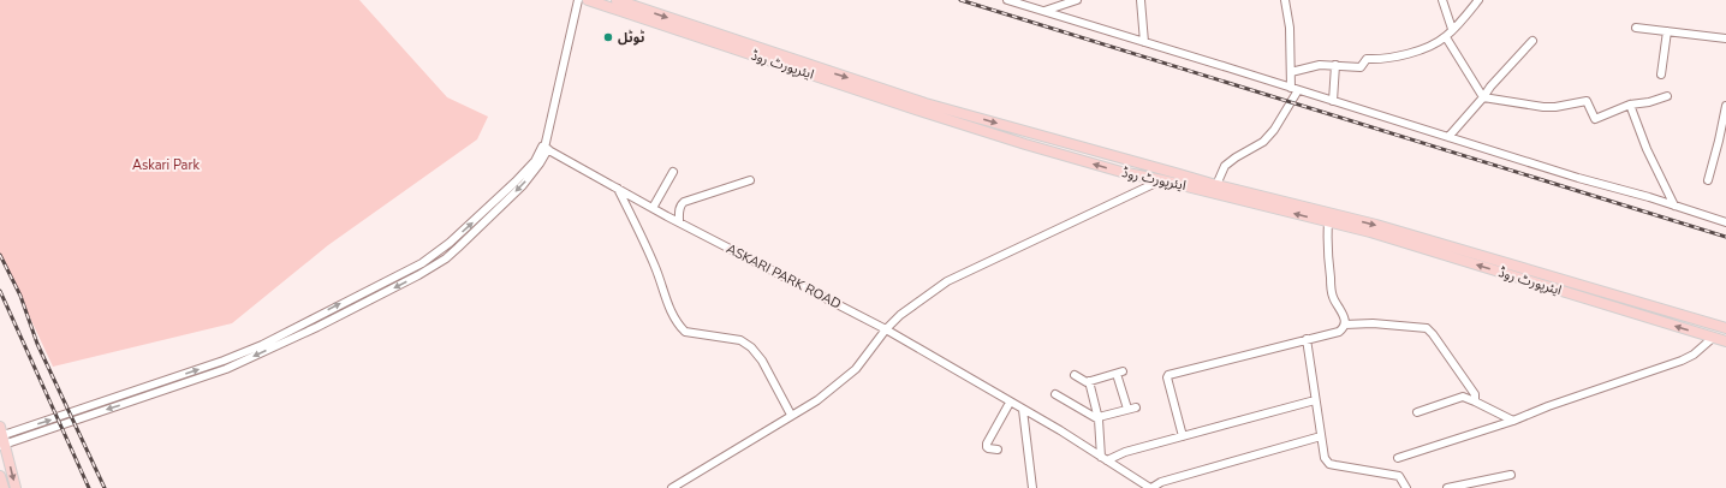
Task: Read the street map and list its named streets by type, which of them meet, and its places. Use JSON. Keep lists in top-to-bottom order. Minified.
{"streets":{"main road":["ایئرپورٹ روڈ"],"street":["ASKARI PARK ROAD"]},"parks":["Askari Park"],"places":["ٹوٹل"]}
